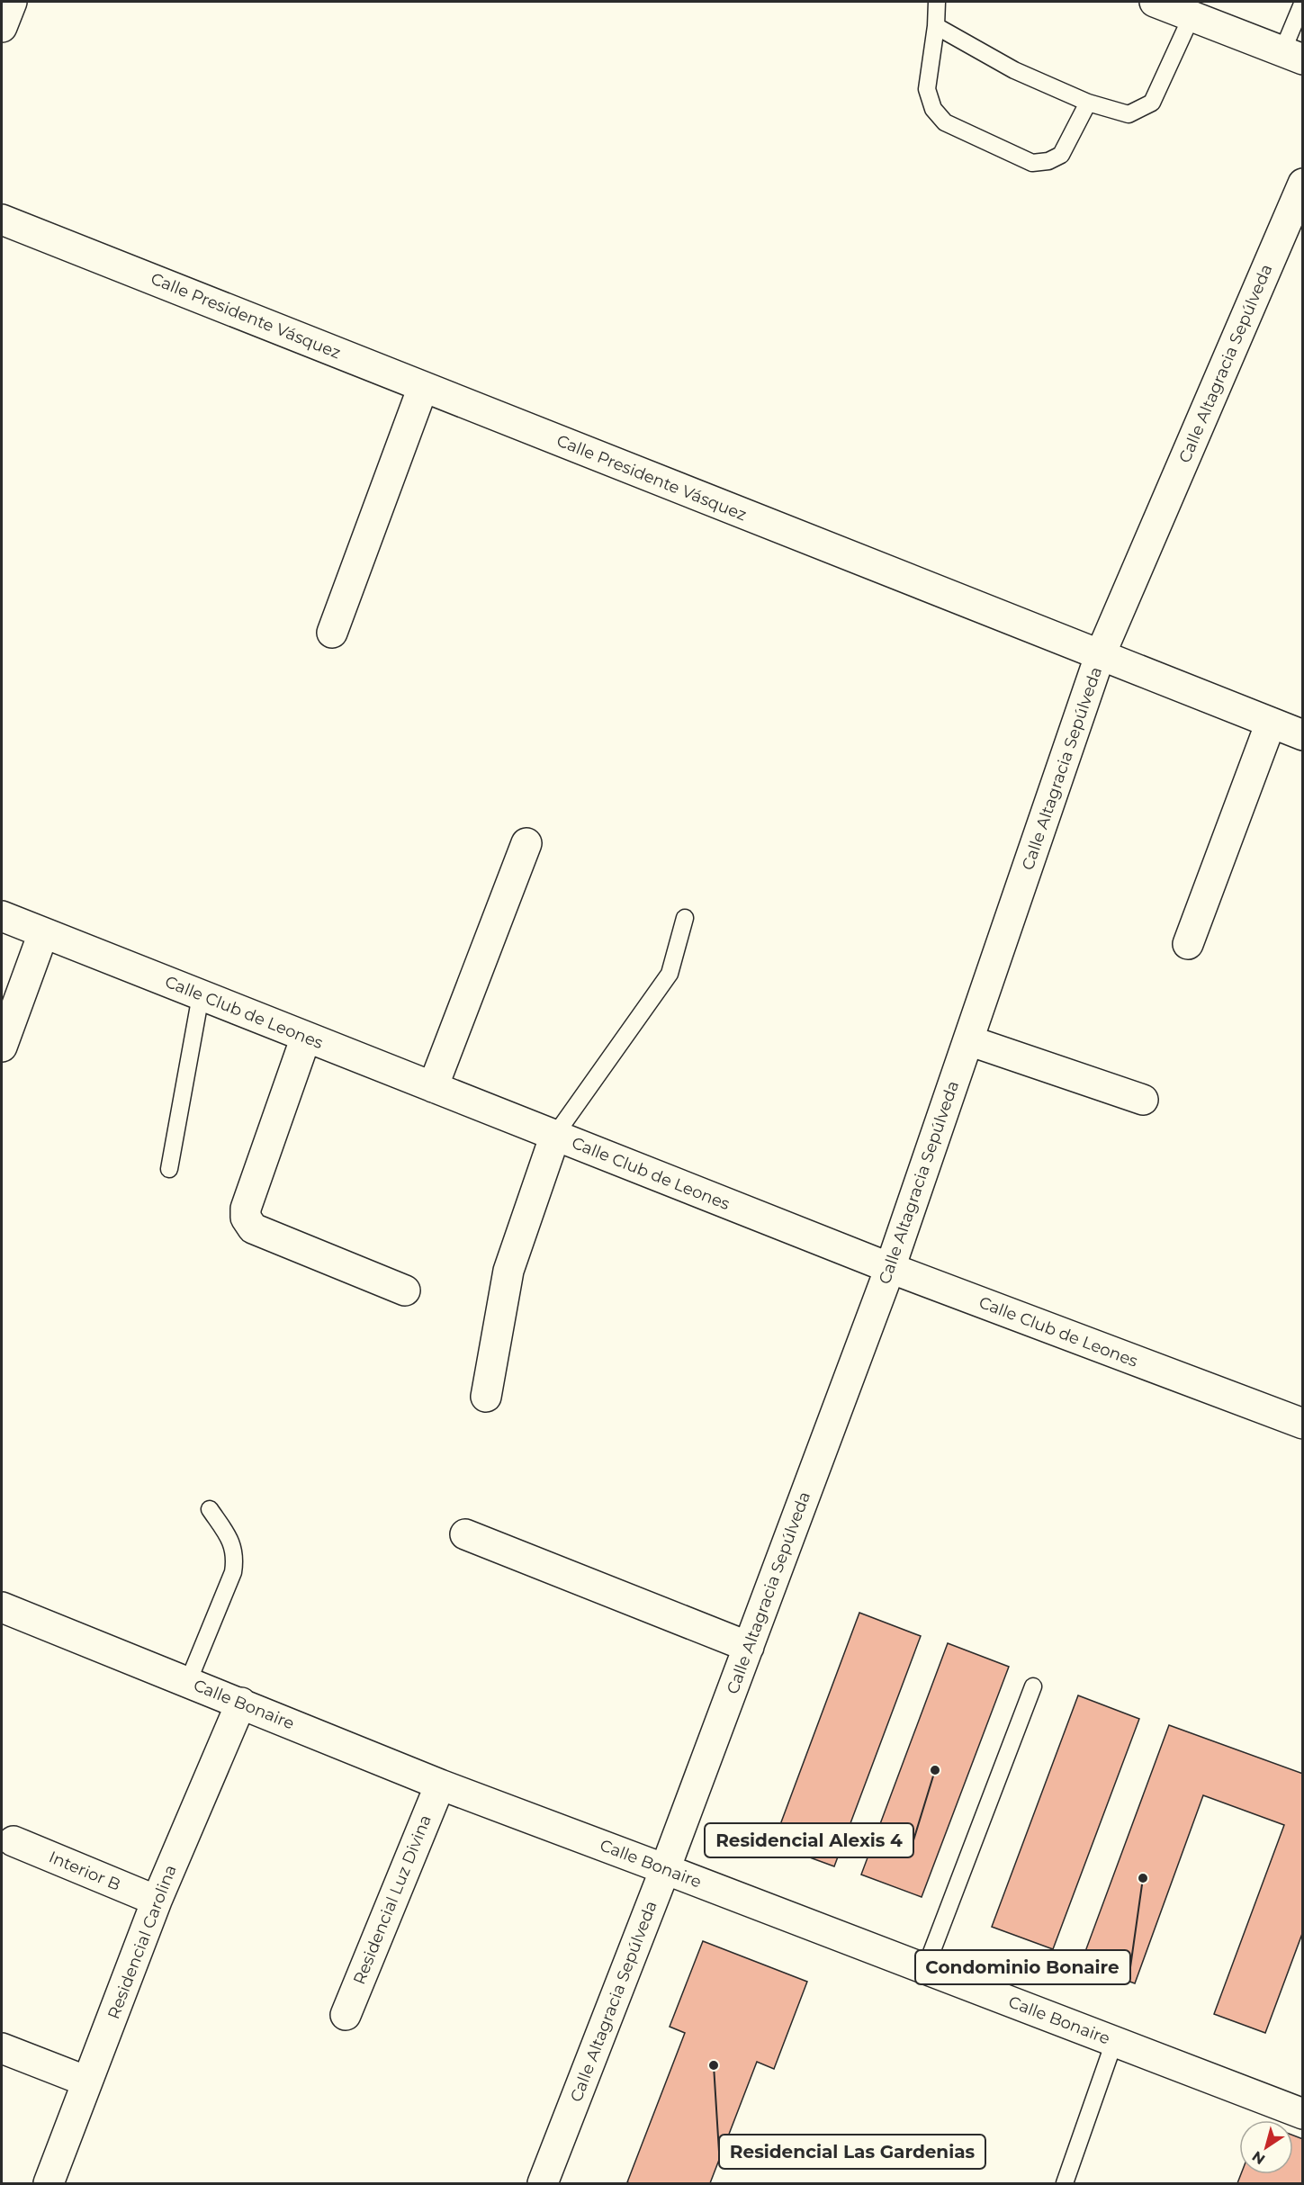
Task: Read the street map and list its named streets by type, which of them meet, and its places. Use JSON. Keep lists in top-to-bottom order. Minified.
{"streets":{"street":["Calle Presidente Vásquez","Calle Altagracia Sepúlveda","Calle Club de Leones","Calle Bonaire","Interior B","Residencial Luz Divina","Residencial Carolina"]},"crossings":[["Calle Presidente Vásquez","Calle Altagracia Sepúlveda"],["Calle Altagracia Sepúlveda","Calle Club de Leones"],["Calle Altagracia Sepúlveda","Calle Bonaire"],["Calle Bonaire","Residencial Luz Divina"],["Calle Bonaire","Residencial Carolina"],["Interior B","Residencial Carolina"]],"places":["Residencial Alexis 4","Condominio Bonaire","Residencial Las Gardenias"],"north":"bottom left"}
